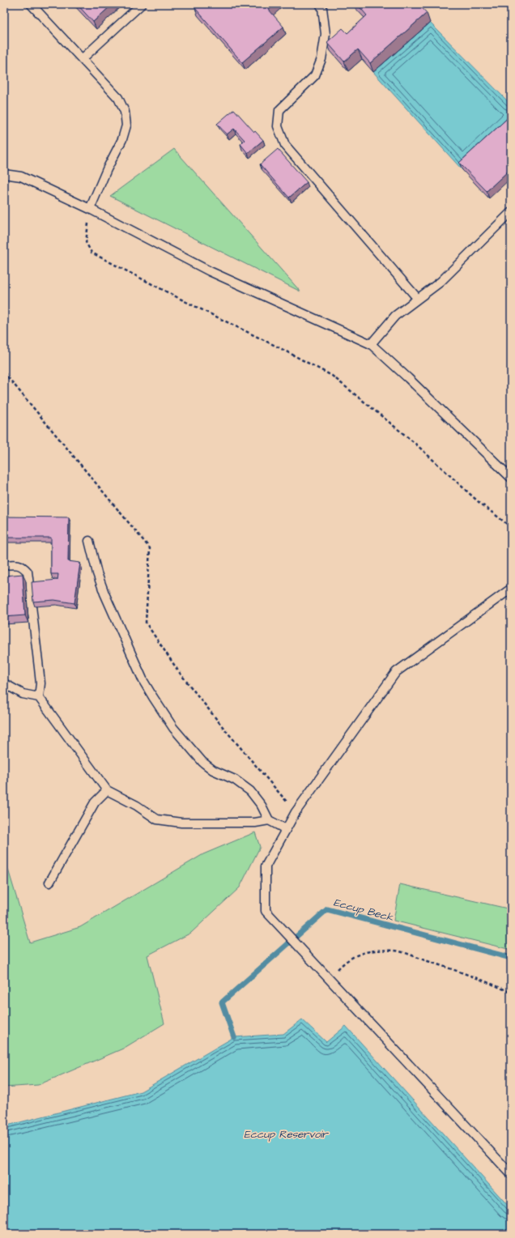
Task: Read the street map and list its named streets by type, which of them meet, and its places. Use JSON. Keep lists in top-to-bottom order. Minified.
{"water":["Eccup Beck","Eccup Reservoir"]}
